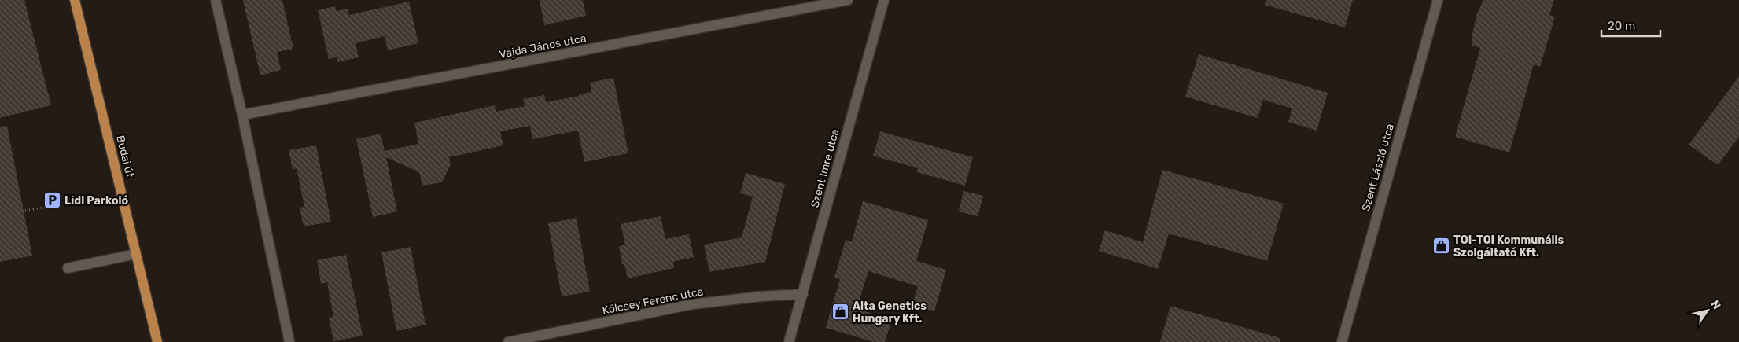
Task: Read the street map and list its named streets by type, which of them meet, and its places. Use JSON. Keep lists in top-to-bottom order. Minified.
{"streets":{"main road":["Budai út"],"street":["Vajda János utca","Szent László utca","Szent Imre utca","Kölcsey Ferenc utca"]},"crossings":[["Szent Imre utca","Kölcsey Ferenc utca"]],"places":{"parking":["Lidl Parkoló"],"shop":["TOI-TOI Kommunális Szolgáltató Kft.","Alta Genetics Hungary Kft."]},"scale_bar":"20 m","north":"top right"}
